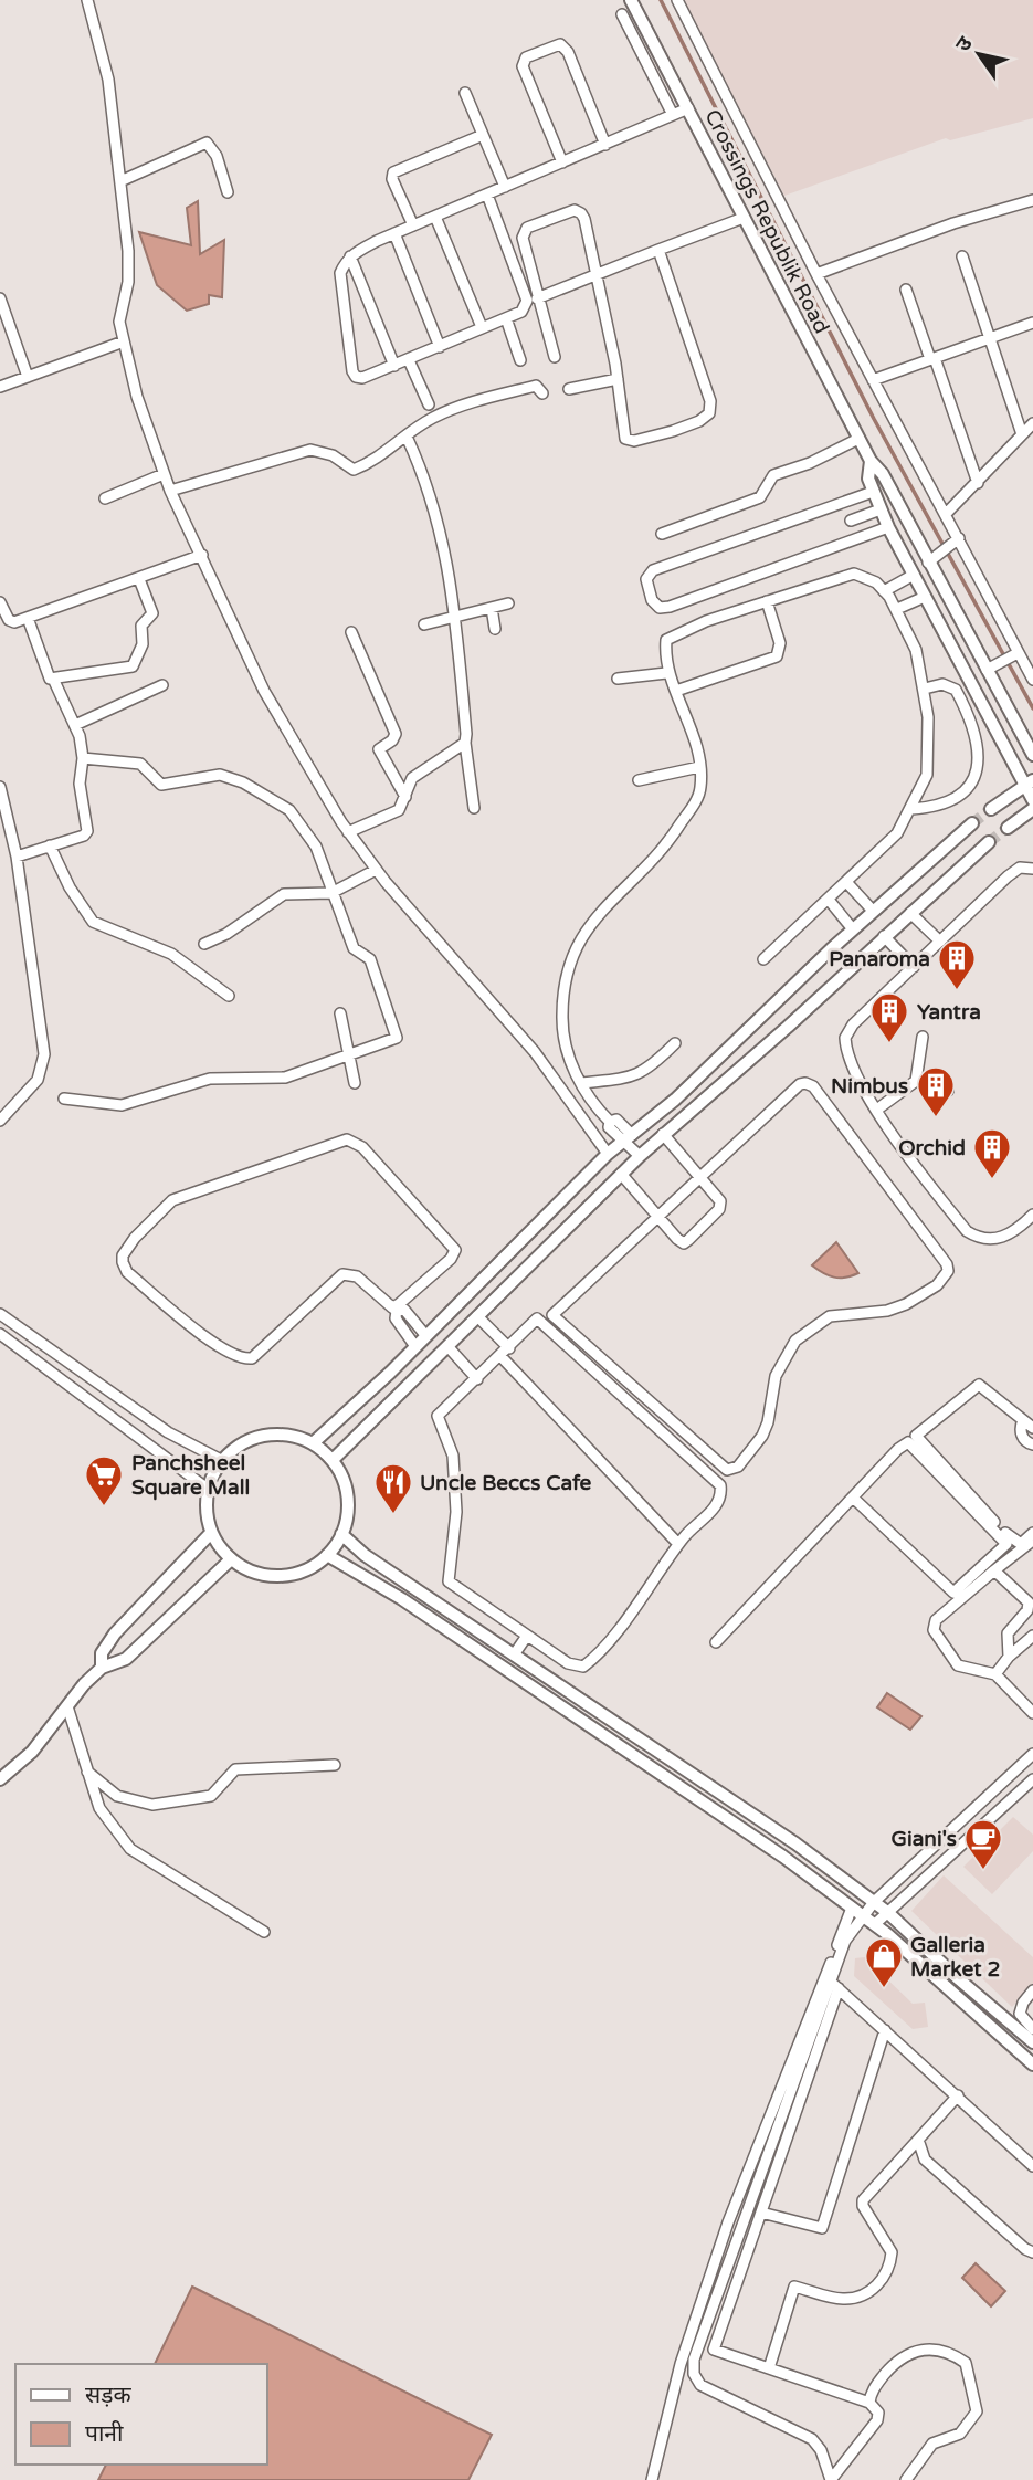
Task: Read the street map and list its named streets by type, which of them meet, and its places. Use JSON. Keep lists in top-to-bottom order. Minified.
{"streets":{"street":["Crossings Republik Road"]},"places":{"building":["Panaroma","Yantra","Nimbus","Orchid"],"supermarket":["Panchsheel Square Mall"],"restaurant":["Uncle Beccs Cafe"],"cafe":["Giani's"],"shop":["Galleria Market 2"]},"legend":["सड़क","पानी"],"north":"top left"}
